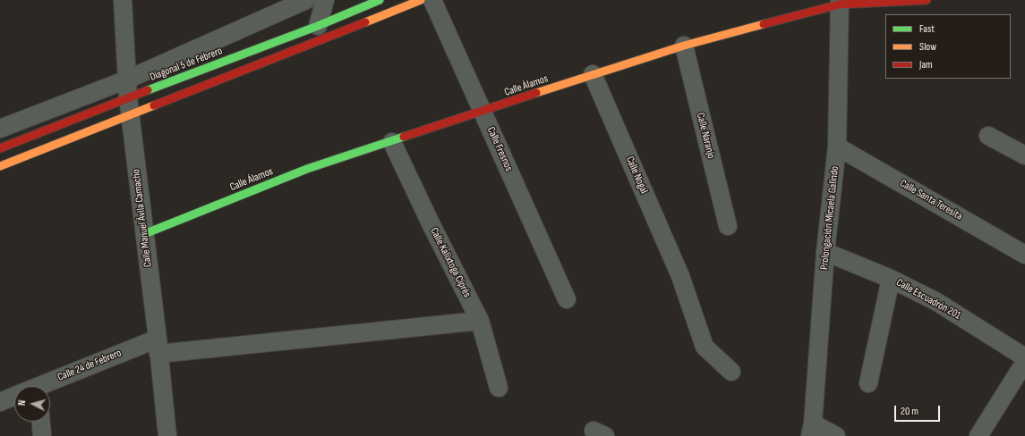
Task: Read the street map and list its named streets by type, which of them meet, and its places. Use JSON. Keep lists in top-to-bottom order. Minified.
{"streets":{"street":["Diagonal 5 de Febrero","Calle Álamos","Calle Naranjo","Calle Fresnos","Calle Nogal","Calle Santa Teresita","Calle Manuel Ávila Camacho","Prolongación Micaela Galindo","Calle Kalixtoga Ciprés","Calle Escuadrón 201","Calle 24 de Febrero"]},"crossings":[["Diagonal 5 de Febrero","Calle Manuel Ávila Camacho"],["Calle Álamos","Calle Naranjo"],["Calle Álamos","Calle Fresnos"],["Calle Álamos","Calle Nogal"],["Calle Álamos","Calle Manuel Ávila Camacho"],["Calle Álamos","Prolongación Micaela Galindo"],["Calle Álamos","Calle Kalixtoga Ciprés"],["Calle Santa Teresita","Prolongación Micaela Galindo"],["Calle Manuel Ávila Camacho","Calle 24 de Febrero"],["Prolongación Micaela Galindo","Calle Escuadrón 201"],["Calle Kalixtoga Ciprés","Calle 24 de Febrero"]],"legend":["Fast","Slow","Jam"],"scale_bar":"20 m","north":"left"}
